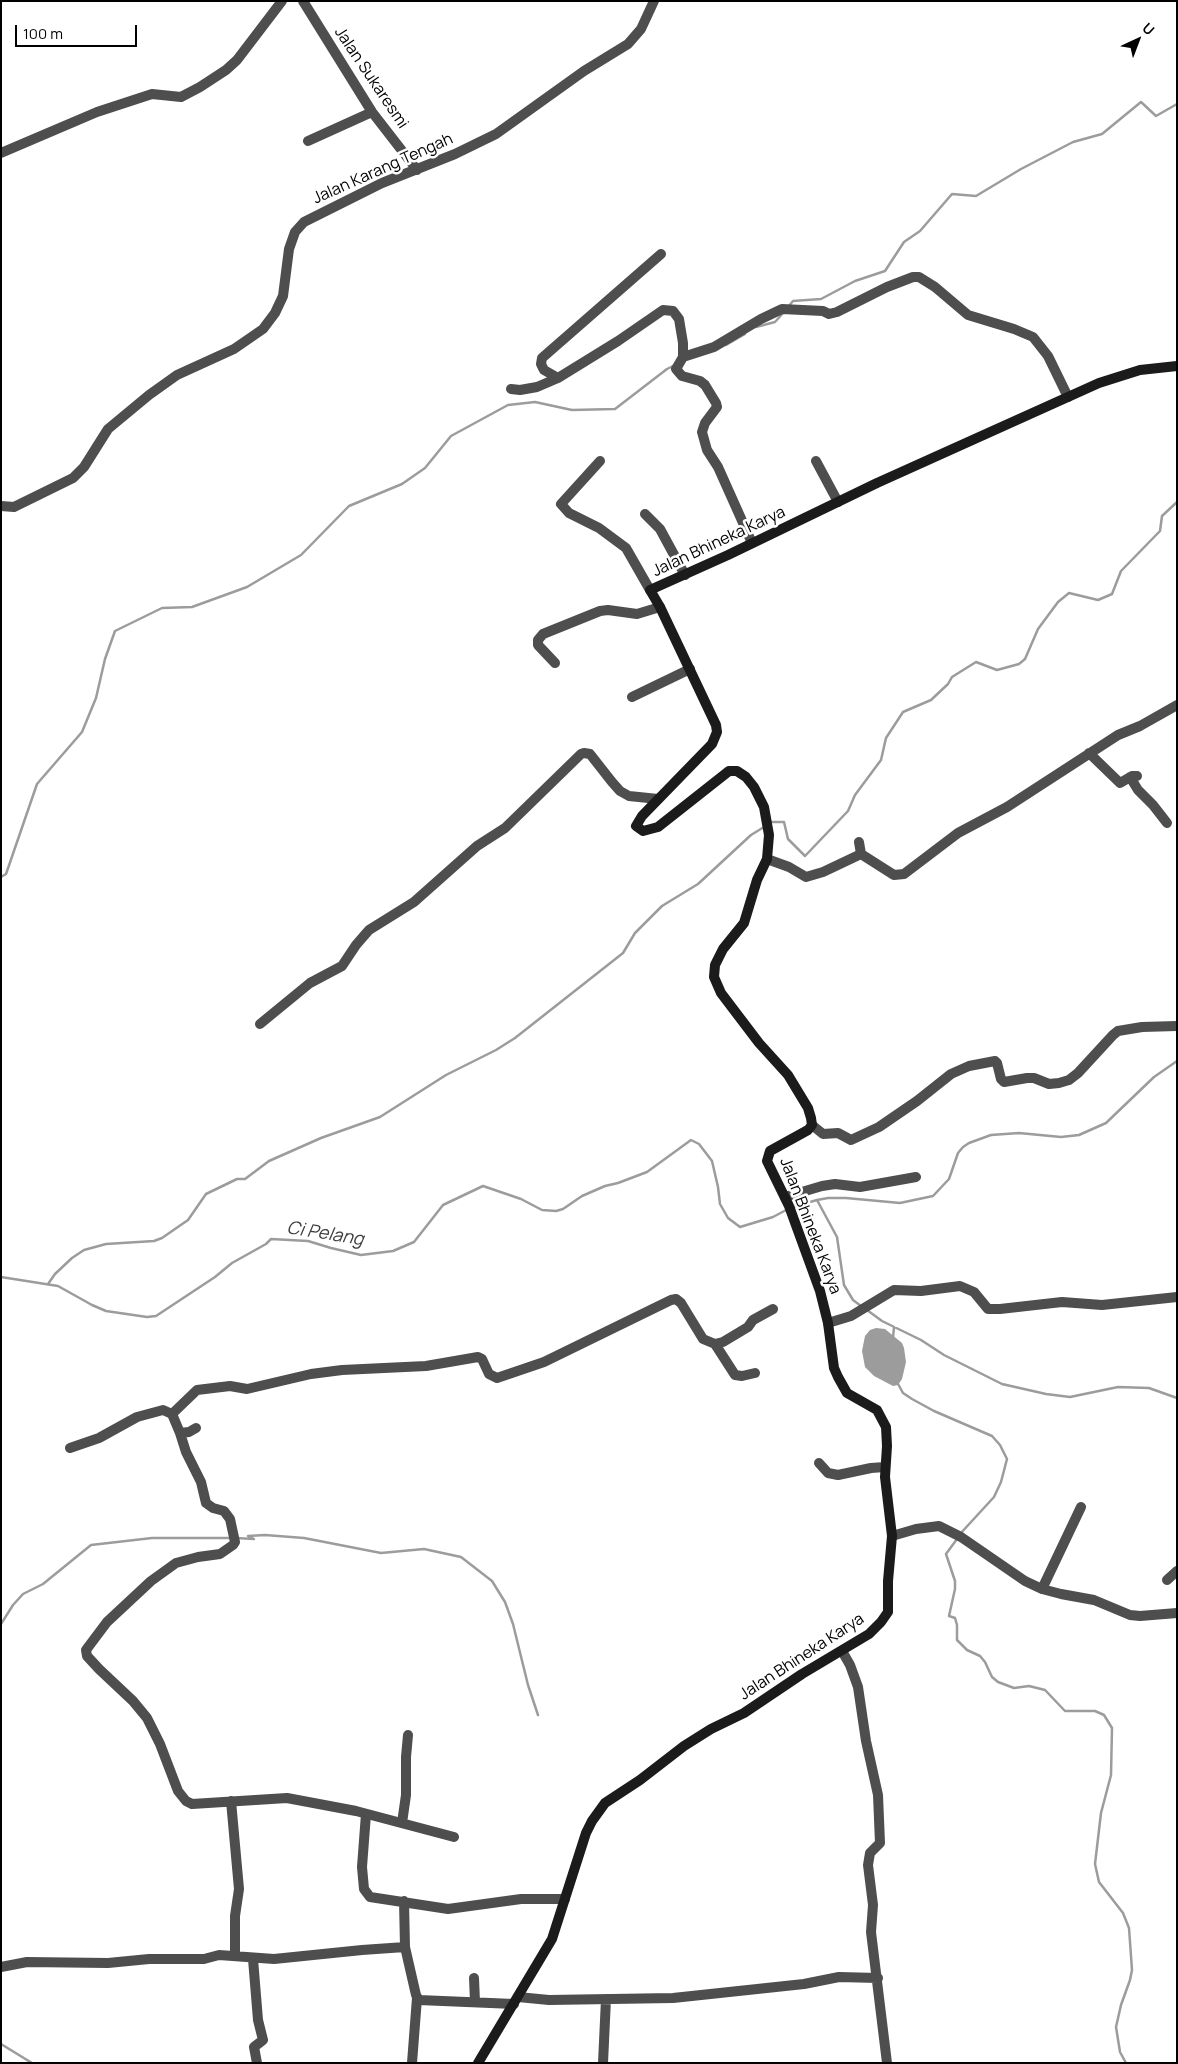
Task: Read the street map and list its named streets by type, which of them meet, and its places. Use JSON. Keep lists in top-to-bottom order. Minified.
{"streets":{"street":["Jalan Sukaresmi","Jalan Karang Tengah","Jalan Bhineka Karya"]},"crossings":[["Jalan Sukaresmi","Jalan Karang Tengah"]],"water":["Ci Pelang"],"scale_bar":"100 m","north":"top right"}
